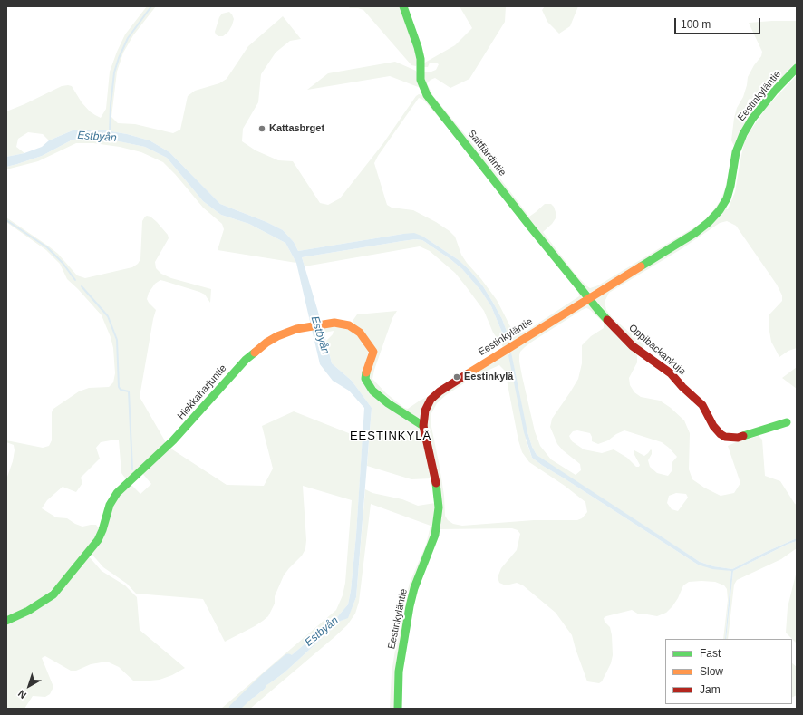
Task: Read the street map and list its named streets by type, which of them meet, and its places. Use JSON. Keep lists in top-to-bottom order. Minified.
{"streets":{"street":["Eestinkyläntie","Saltfjärdintie","Oppibackankuja","Hiekkaharjuntie"]},"crossings":[["Eestinkyläntie","Saltfjärdintie"],["Eestinkyläntie","Oppibackankuja"],["Eestinkyläntie","Hiekkaharjuntie"],["Saltfjärdintie","Oppibackankuja"]],"districts":["EESTINKYLÄ"],"water":["Estbyån"],"places":["Kattasbrget","Eestinkylä"],"legend":["Fast","Slow","Jam"],"scale_bar":"100 m","north":"bottom left"}
